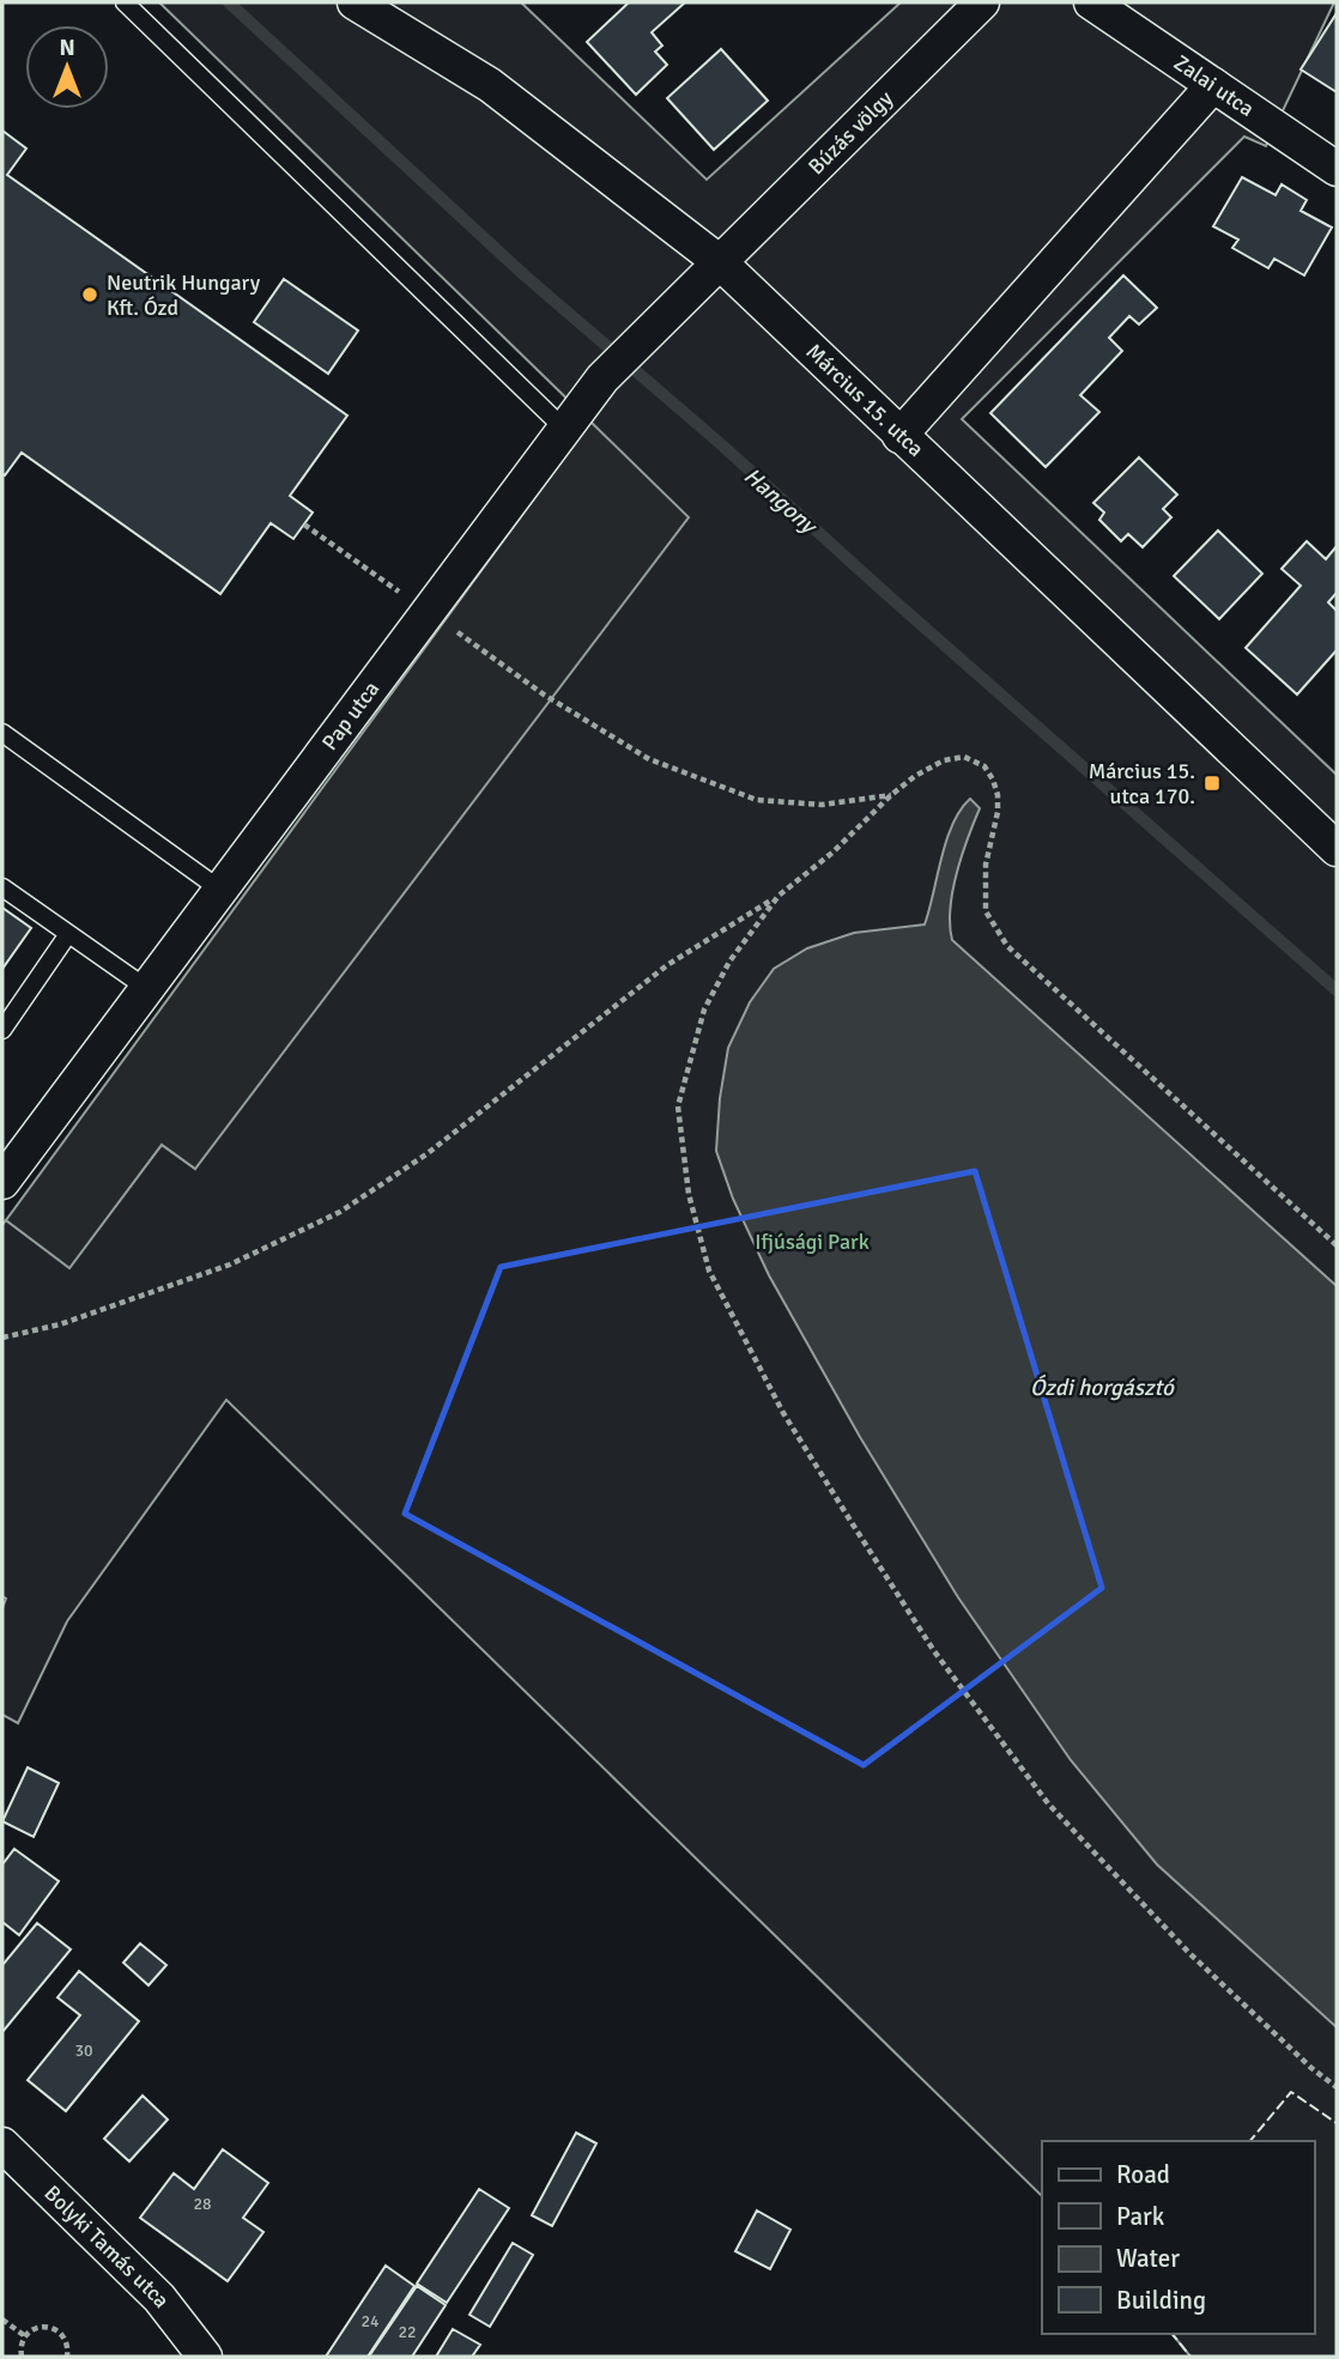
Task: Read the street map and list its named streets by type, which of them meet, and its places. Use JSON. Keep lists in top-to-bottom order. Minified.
{"streets":{"street":["Zalai utca","Búzás völgy","Március 15. utca","Pap utca","Bolyki Tamás utca"]},"crossings":[["Búzás völgy","Március 15. utca"],["Búzás völgy","Pap utca"],["Március 15. utca","Pap utca"]],"water":["Hangony","Ózdi horgásztó"],"parks":["Ifjúsági Park"],"places":{"other":["Neutrik Hungary Kft. Ózd"],"transit":["Március 15. utca 170."]},"house_numbers":["30","28","24","22"],"legend":["Road","Park","Water","Building"],"north":"top"}
